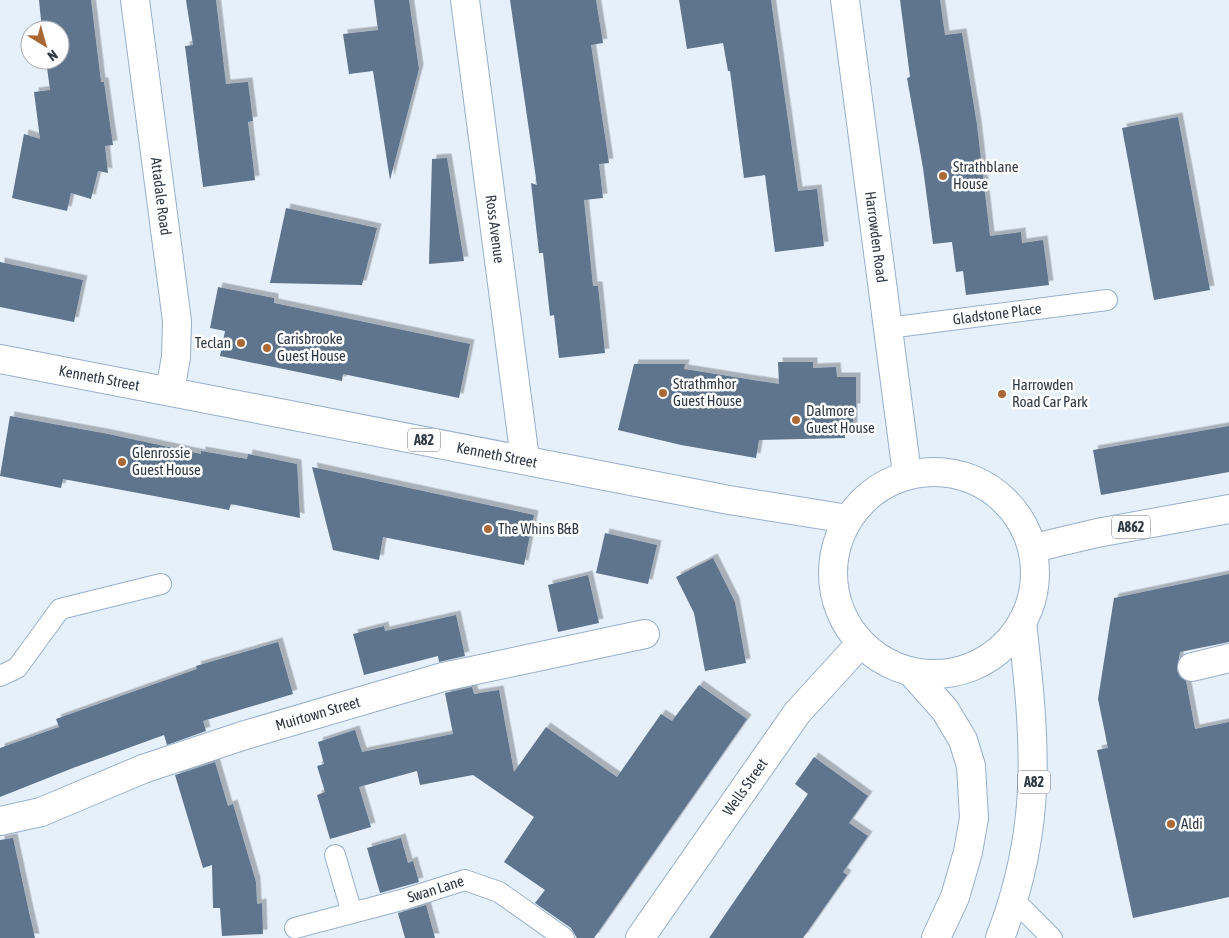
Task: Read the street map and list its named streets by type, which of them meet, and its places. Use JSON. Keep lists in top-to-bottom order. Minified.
{"streets":{"main road":["Attadale Road","Ross Avenue","Harrowden Road","Kenneth Street","A82","A862","Muirtown Street","Wells Street"],"lane":["Gladstone Place","Swan Lane"]},"crossings":[["Attadale Road","Kenneth Street"],["Ross Avenue","Kenneth Street"],["Harrowden Road","Gladstone Place"],["Harrowden Road","A82"],["Kenneth Street","A82"],["A82","A862"],["A82","Wells Street"]],"places":["Strathblane House","Teclan","Carisbrooke Guest House","Strathmhor Guest House","Harrowden Road Car Park","Dalmore Guest House","Glenrossie Guest House","The Whins B&B","Aldi"],"north":"bottom right"}
